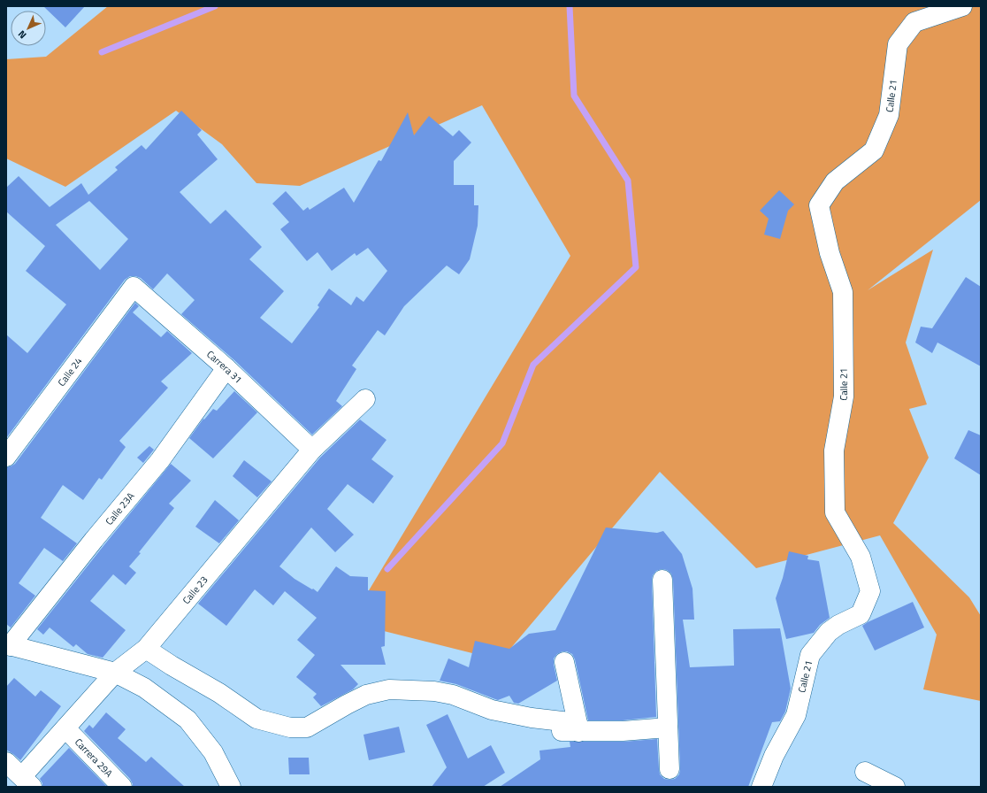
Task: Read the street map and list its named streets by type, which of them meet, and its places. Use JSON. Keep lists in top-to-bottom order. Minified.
{"streets":{"street":["Calle 21","Carrera 31","Calle 24","Calle 23A","Calle 23","Carrera 29A"]},"crossings":[["Carrera 31","Calle 24"],["Carrera 31","Calle 23A"],["Carrera 31","Calle 23"],["Calle 23","Carrera 29A"]],"north":"bottom left"}
